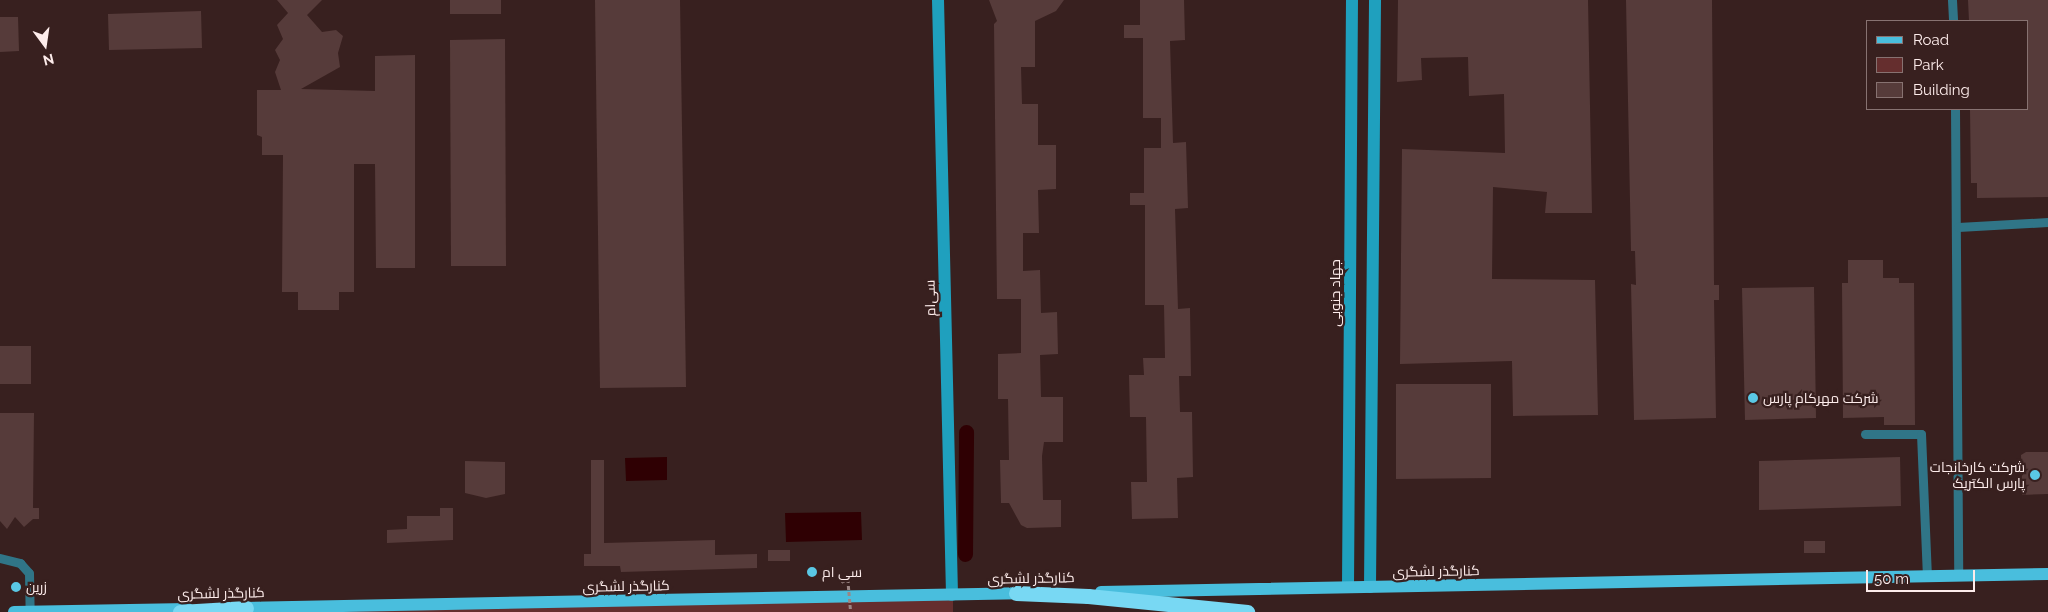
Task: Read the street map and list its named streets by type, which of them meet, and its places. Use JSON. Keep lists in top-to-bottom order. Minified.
{"streets":{"main road":["کنارگذر لشگری"],"street":["جهاد جنوبی","سی‌ام"]},"crossings":[["جهاد جنوبی","کنارگذر لشگری"],["سی‌ام","کنارگذر لشگری"]],"places":["شرکت مهرکام پارس","شرکت کارخانجات پارس الکتریک","سی ام","زرین"],"legend":["Road","Park","Building"],"scale_bar":"50 m","north":"bottom"}
